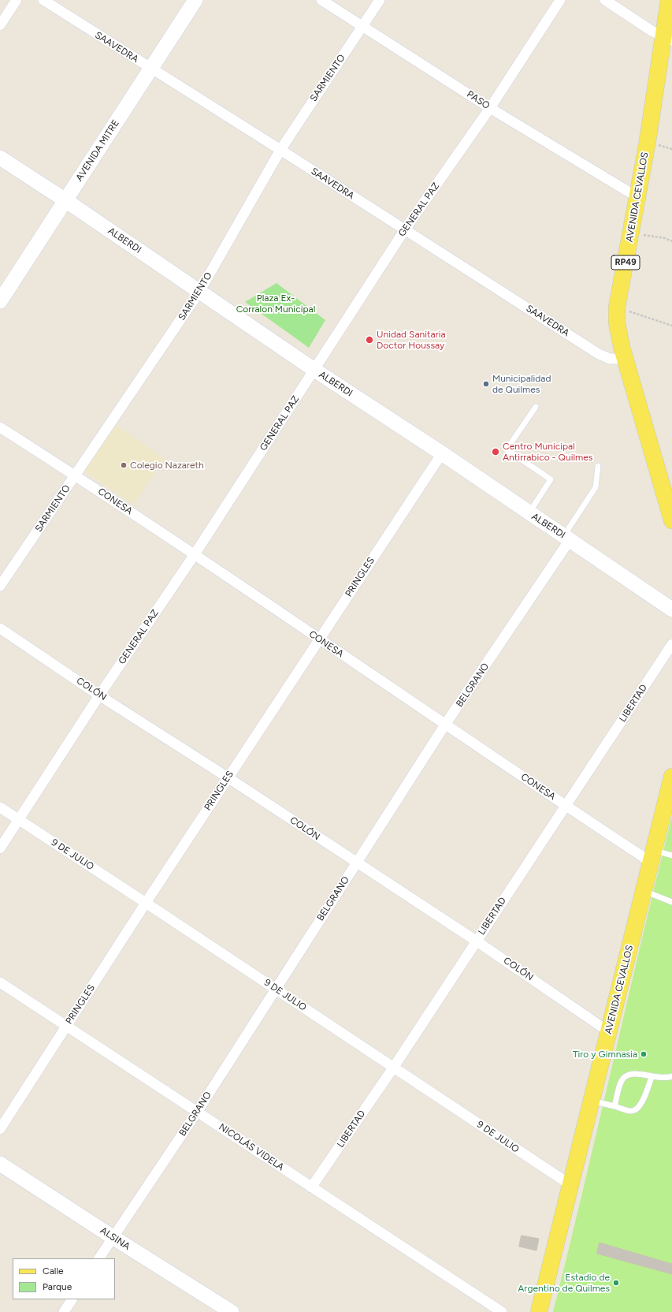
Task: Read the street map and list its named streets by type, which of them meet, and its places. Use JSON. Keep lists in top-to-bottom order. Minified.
{"streets":{"main road":["AVENIDA CEVALLOS","RP49"],"street":["SAAVEDRA","SARMIENTO","PASO","AVENIDA MITRE","GENERAL PAZ","ALBERDI","CONESA","PRINGLES","BELGRANO","COLÓN","LIBERTAD","9 DE JULIO","NICOLÁS VIDELA","ALSINA"]},"crossings":[["SAAVEDRA","SARMIENTO"],["SAAVEDRA","AVENIDA MITRE"],["SAAVEDRA","AVENIDA CEVALLOS"],["SAAVEDRA","GENERAL PAZ"],["SARMIENTO","PASO"],["SARMIENTO","ALBERDI"],["SARMIENTO","CONESA"],["PASO","AVENIDA CEVALLOS"],["PASO","GENERAL PAZ"],["AVENIDA MITRE","ALBERDI"],["AVENIDA CEVALLOS","CONESA"],["AVENIDA CEVALLOS","COLÓN"],["AVENIDA CEVALLOS","9 DE JULIO"],["GENERAL PAZ","ALBERDI"],["GENERAL PAZ","CONESA"],["GENERAL PAZ","COLÓN"],["GENERAL PAZ","9 DE JULIO"],["ALBERDI","PRINGLES"],["ALBERDI","BELGRANO"],["CONESA","PRINGLES"],["CONESA","BELGRANO"],["CONESA","LIBERTAD"],["PRINGLES","COLÓN"],["PRINGLES","9 DE JULIO"],["PRINGLES","NICOLÁS VIDELA"],["BELGRANO","COLÓN"],["BELGRANO","9 DE JULIO"],["BELGRANO","NICOLÁS VIDELA"],["BELGRANO","ALSINA"],["COLÓN","LIBERTAD"],["LIBERTAD","9 DE JULIO"],["LIBERTAD","NICOLÁS VIDELA"]],"parks":["Plaza Ex- Corralon Municipal"],"places":["Unidad Sanitaria Doctor Houssay","Municipalidad de Quilmes","Centro Municipal Antirrabico - Quilmes","Colegio Nazareth","Tiro y Gimnasia","Estadio de Argentino de Quilmes"],"legend":["Calle","Parque"]}
